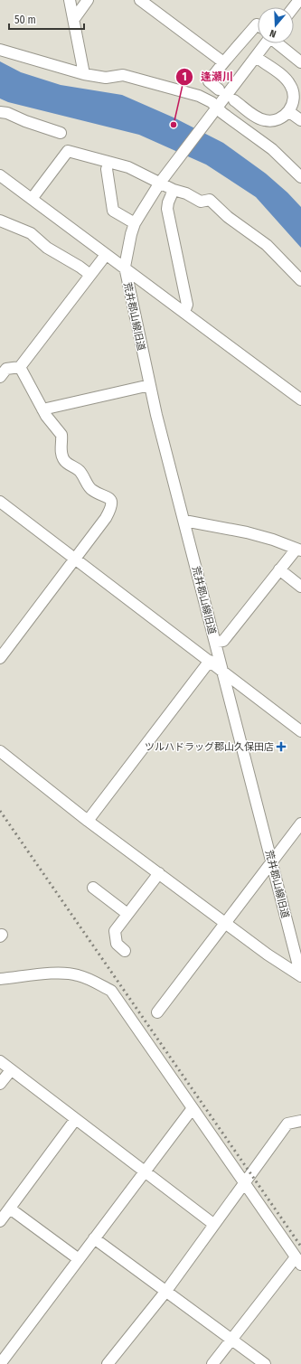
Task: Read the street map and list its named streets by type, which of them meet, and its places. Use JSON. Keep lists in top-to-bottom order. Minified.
{"streets":{"street":["荒井郡山線旧道"]},"places":{"other":["逢瀬川"],"health":["ツルハドラッグ郡山久保田店"]},"scale_bar":"50 m","north":"bottom"}
